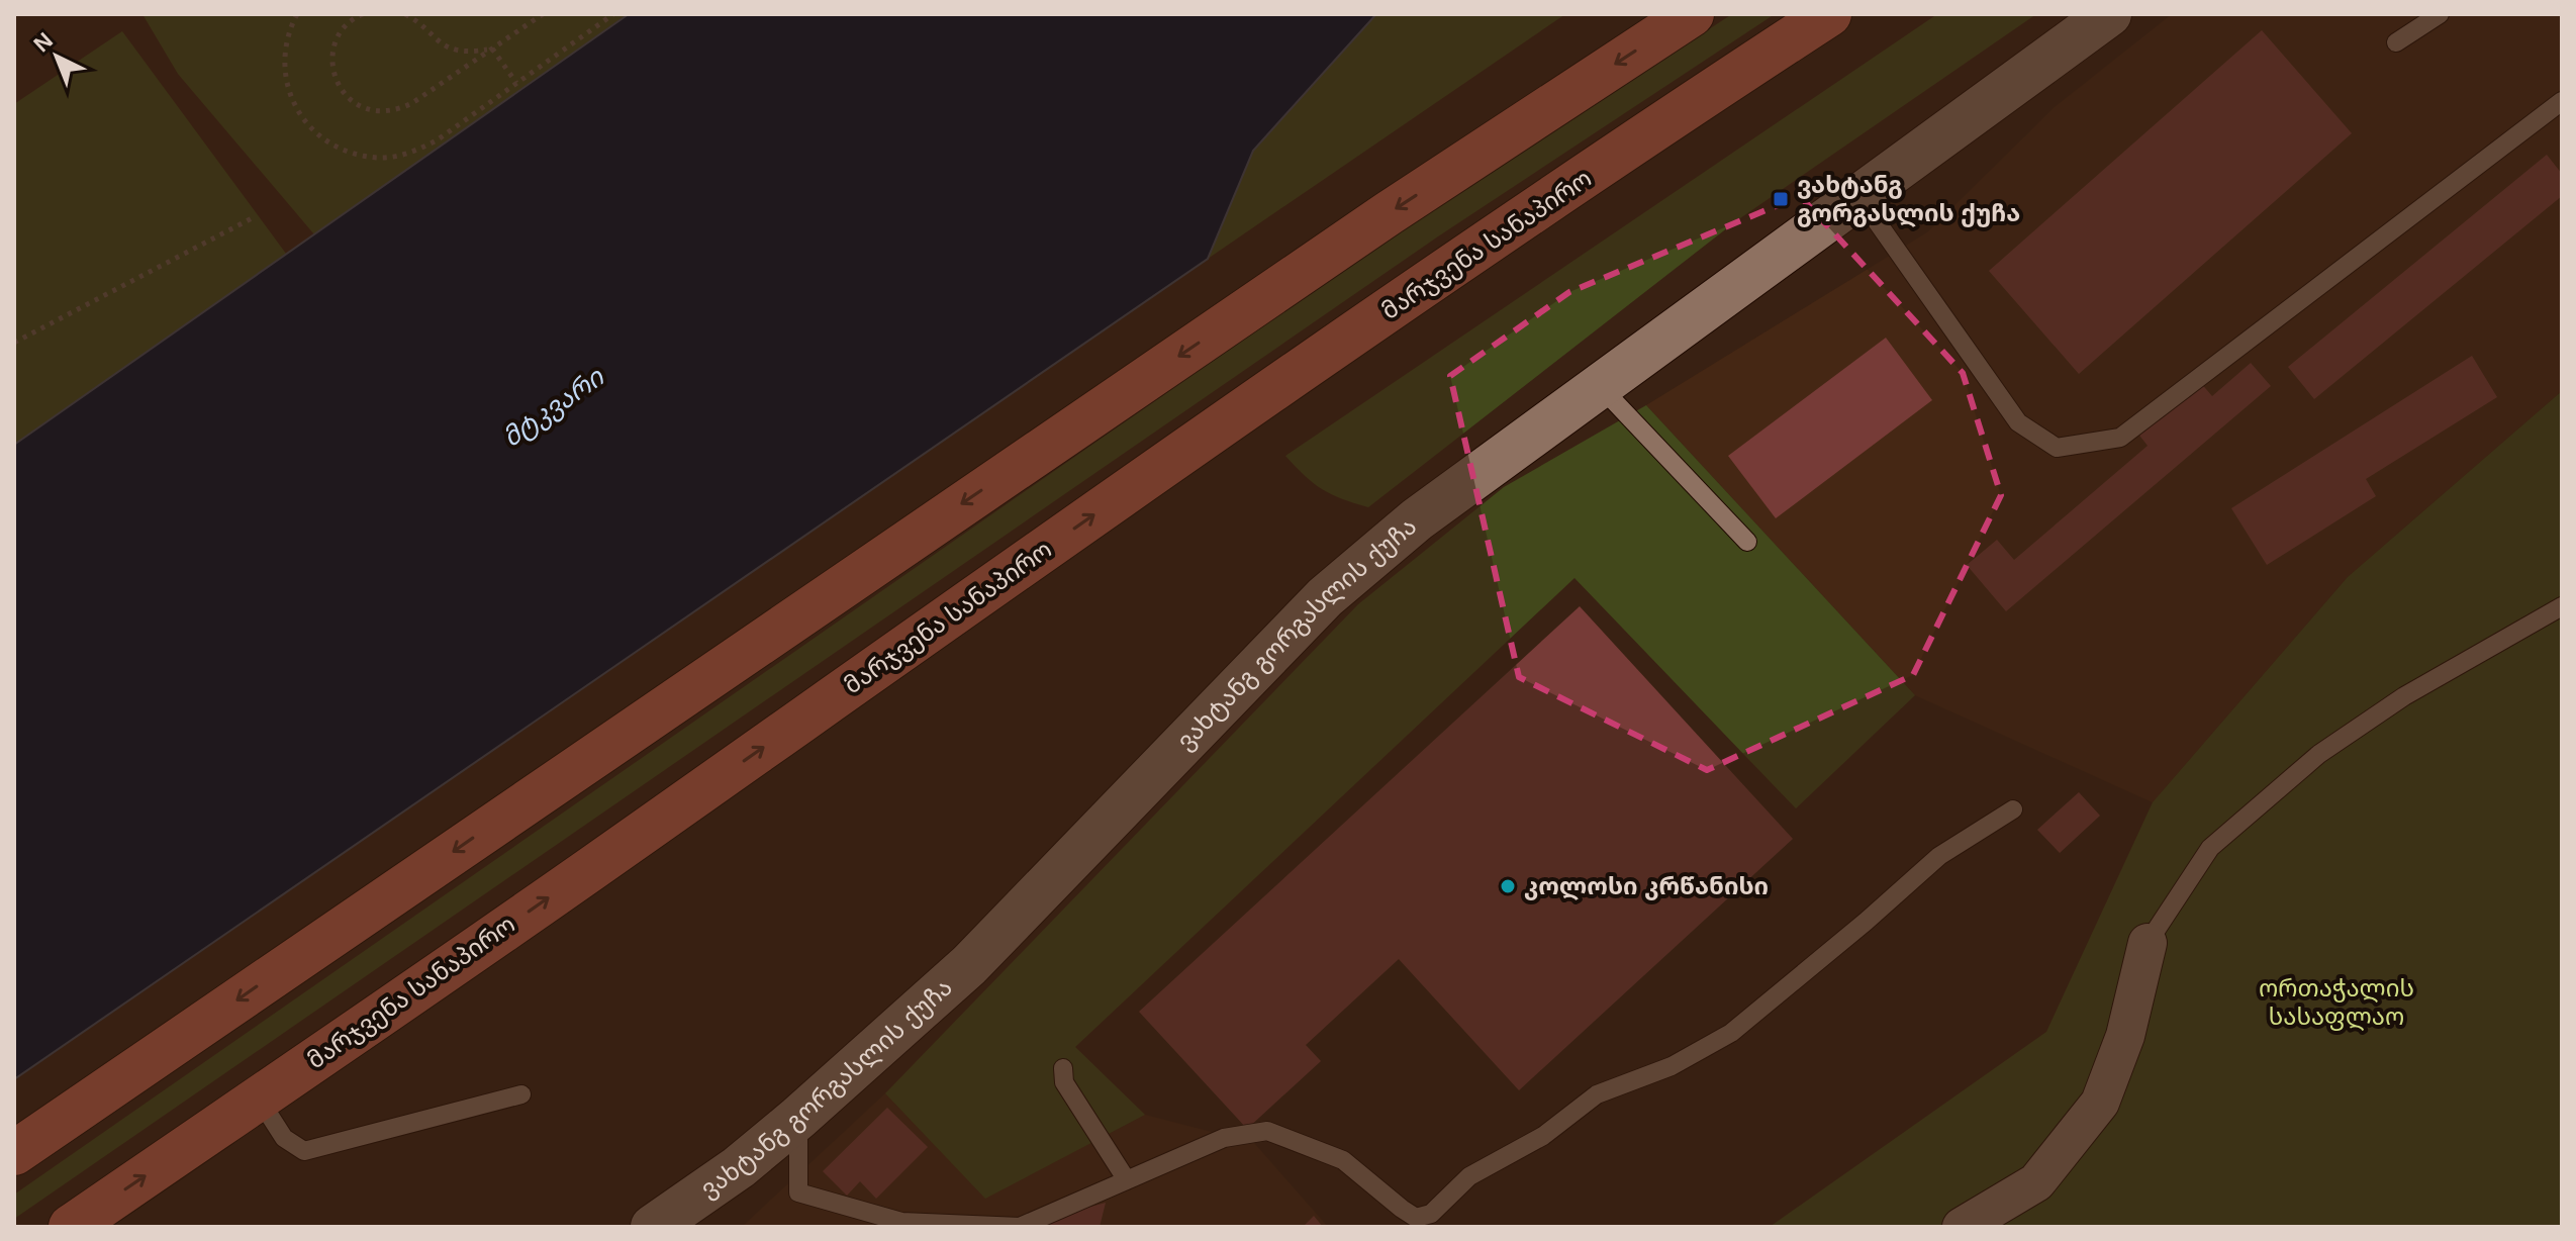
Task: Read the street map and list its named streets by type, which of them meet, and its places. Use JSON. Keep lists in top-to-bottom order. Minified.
{"streets":{"highway":["მარჯვენა სანაპირო"],"street":["ვახტანგ გორგასლის ქუჩა"]},"water":["მტკვარი"],"parks":["ორთაჭალის სასაფლაო"],"places":{"transit":["ვახტანგ გორგასლის ქუჩა"],"other":["კოლოსი კრწანისი"]},"north":"top left"}
